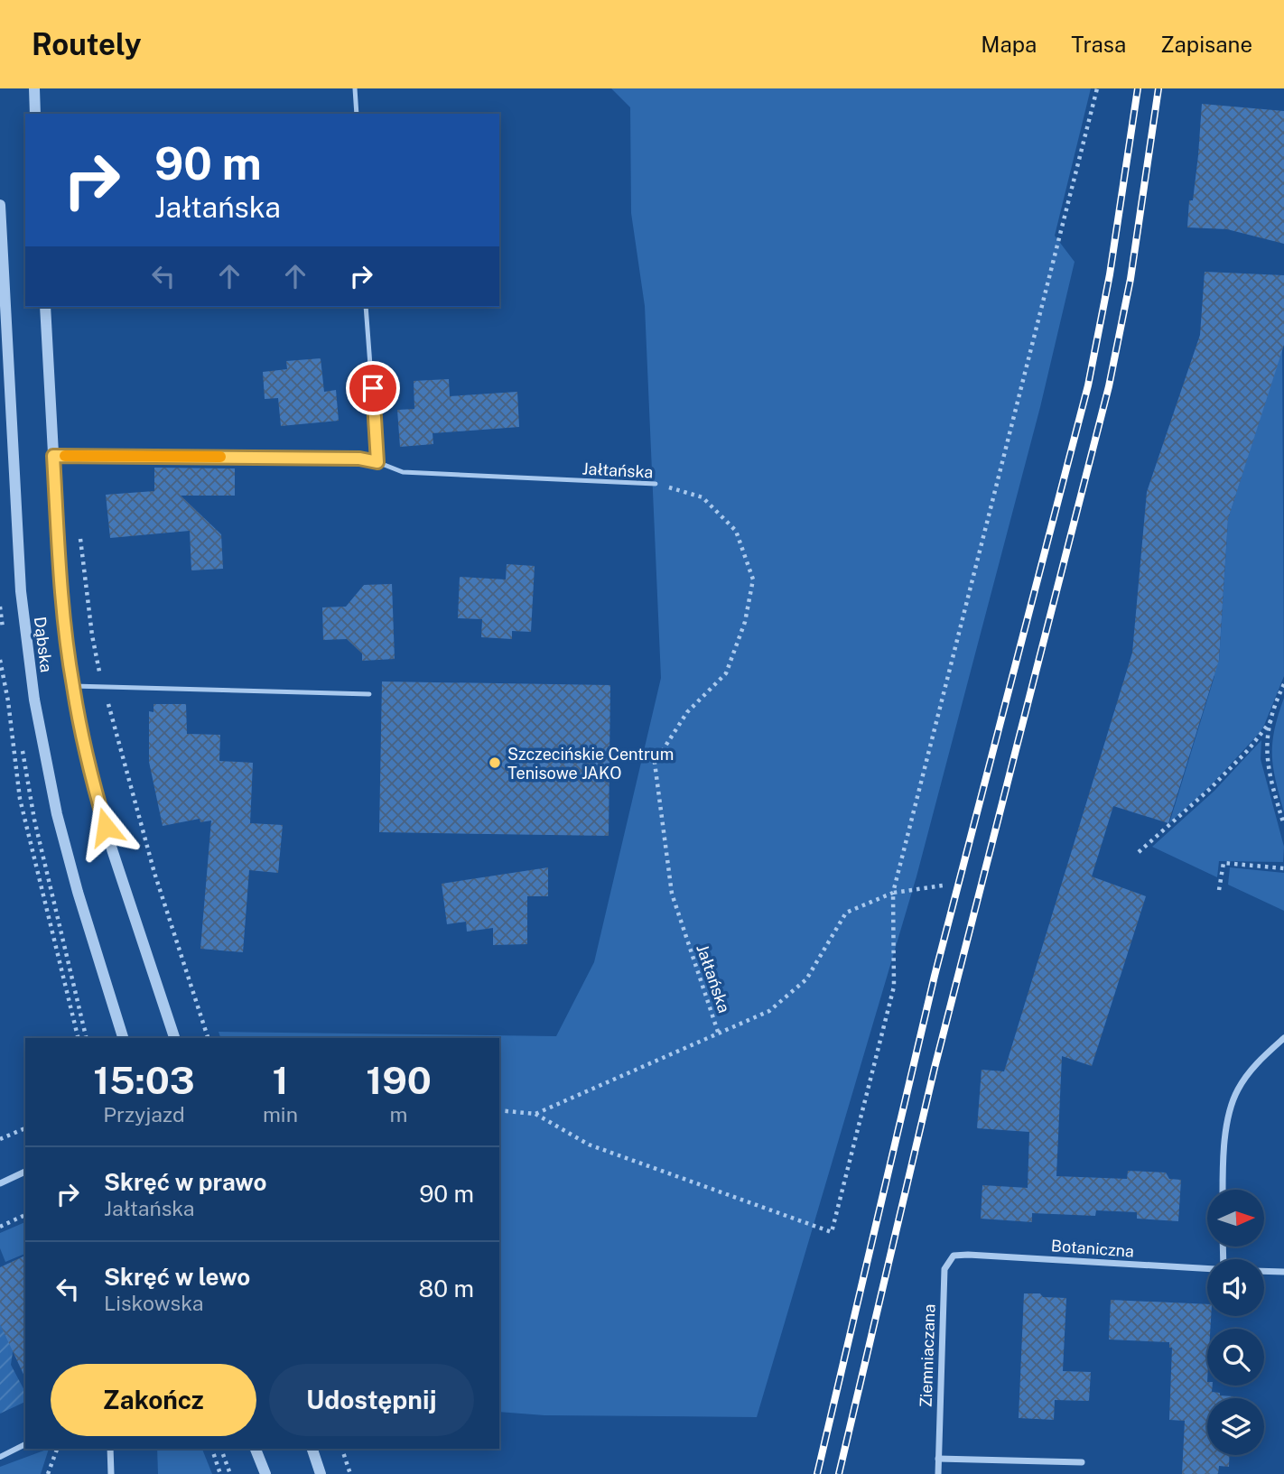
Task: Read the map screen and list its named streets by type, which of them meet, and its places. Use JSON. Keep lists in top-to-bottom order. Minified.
{"streets":{"street":["Dąbska","Botaniczna","Ziemniaczana"],"lane":["Jałtańska"]},"crossings":[["Jałtańska","Dąbska"],["Botaniczna","Ziemniaczana"]],"places":["Szczecińskie Centrum Tenisowe JAKO"],"north":"right","page":{"header":"Routely","nav":["Mapa","Trasa","Zapisane"],"turn":["90 m","Jałtańska"],"eta":["15:03","Przyjazd","1","min","190","m"],"list":[{"name":"Skręć w prawo","note":"Jałtańska","value":"90 m"},{"name":"Skręć w lewo","note":"Liskowska","value":"80 m"}],"buttons":["Zakończ","Udostępnij"]}}
